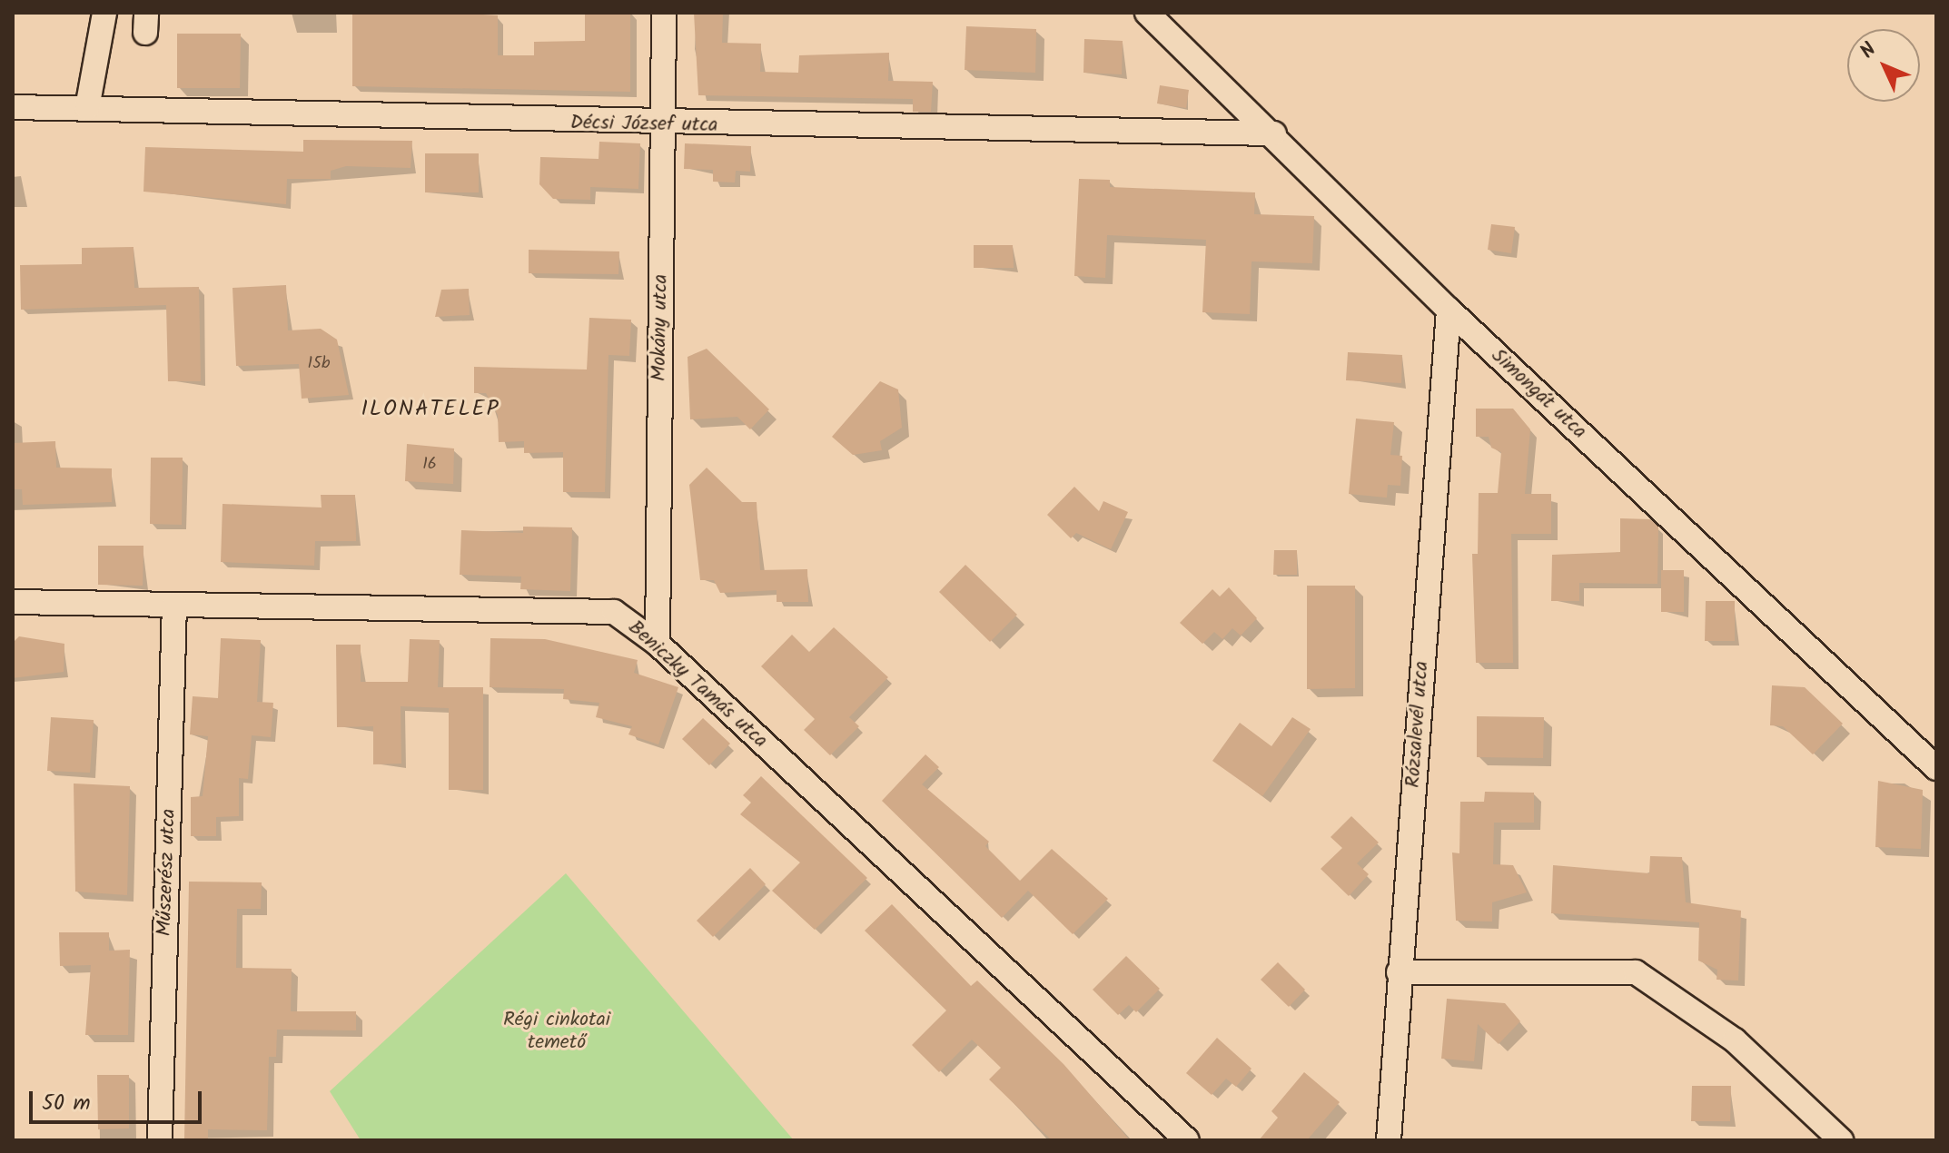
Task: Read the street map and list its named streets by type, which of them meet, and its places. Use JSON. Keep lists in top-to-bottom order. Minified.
{"streets":{"street":["Décsi József utca","Mokány utca","Simongát utca","Beniczky Tamás utca","Rózsalevél utca","Műszerész utca"]},"crossings":[["Décsi József utca","Mokány utca"],["Décsi József utca","Simongát utca"],["Mokány utca","Beniczky Tamás utca"],["Simongát utca","Rózsalevél utca"],["Beniczky Tamás utca","Műszerész utca"]],"districts":["ILONATELEP"],"parks":["Régi cinkotai temető"],"house_numbers":["15b","16"],"scale_bar":"50 m","north":"top left"}
